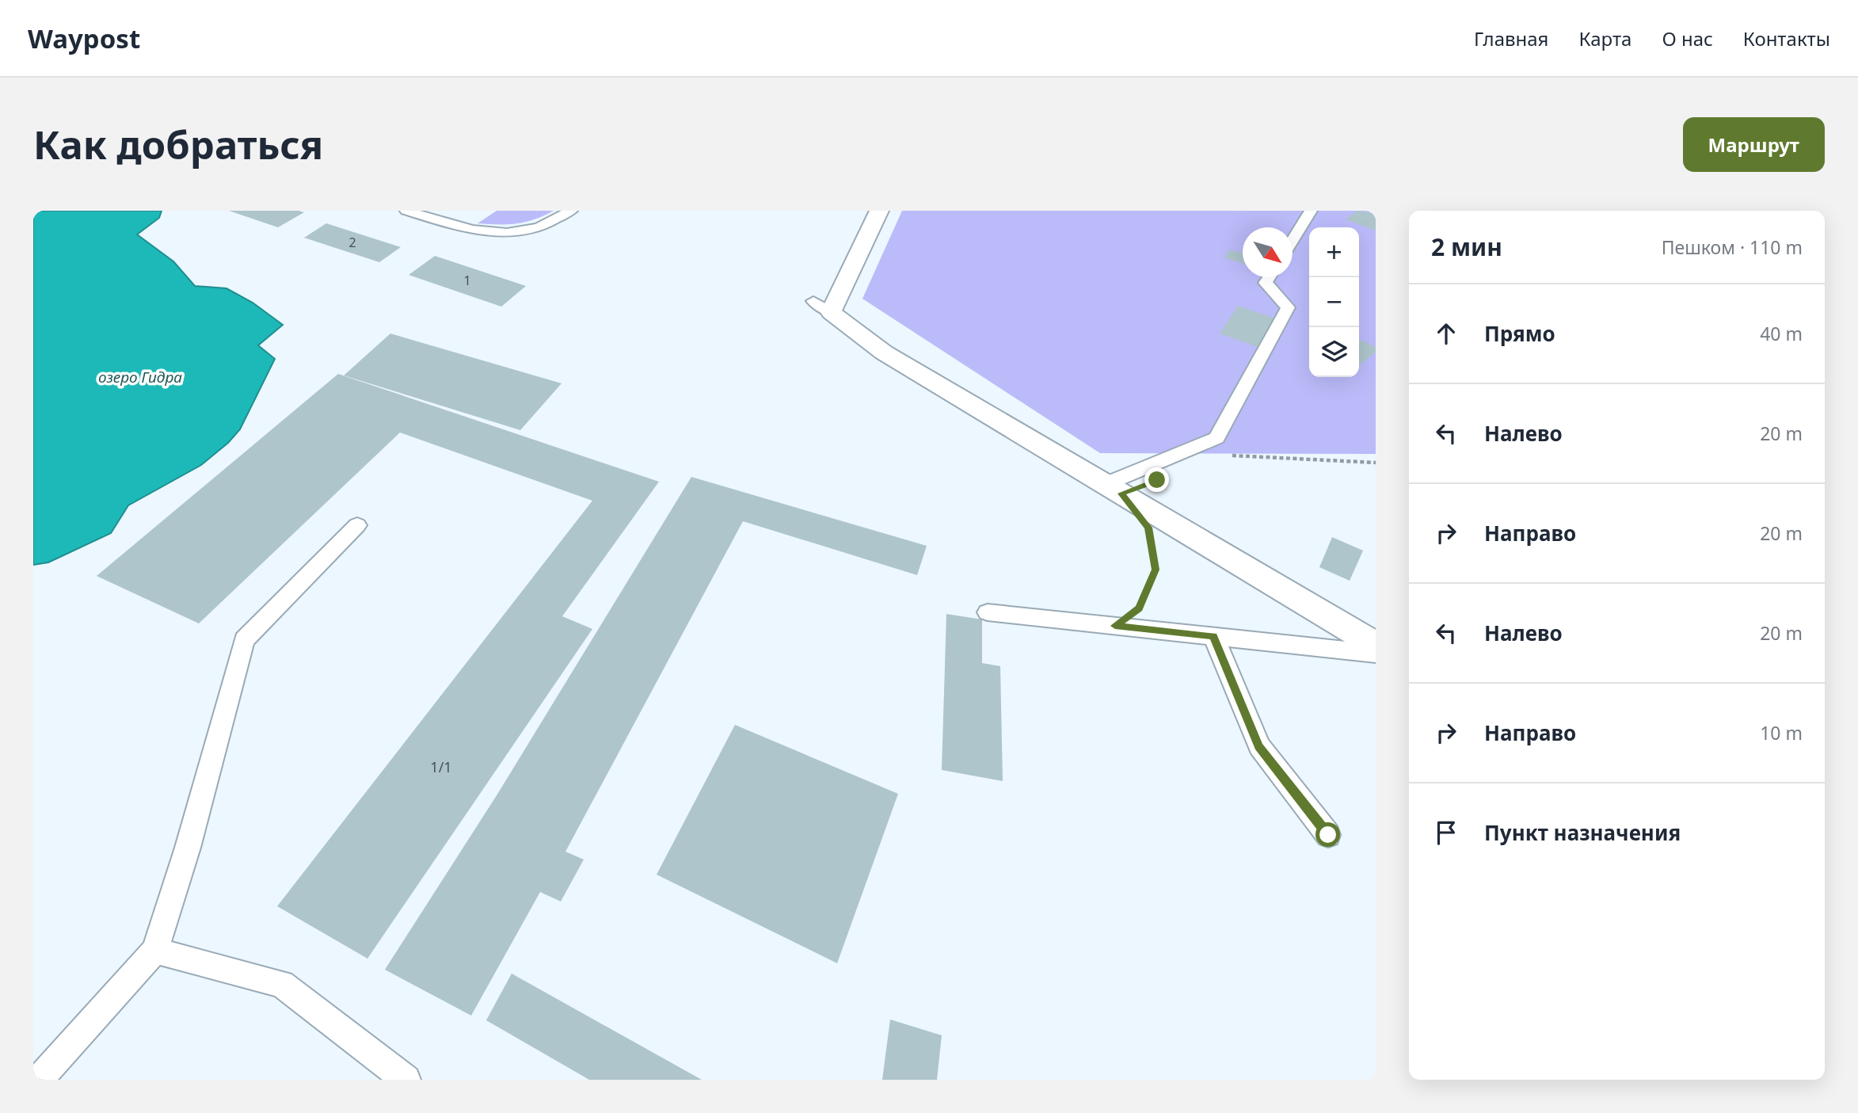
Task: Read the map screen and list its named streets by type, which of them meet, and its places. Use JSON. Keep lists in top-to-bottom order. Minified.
{"water":["озеро Гидра"],"house_numbers":["2","1","1/1"],"north":"bottom right","page":{"header":"Waypost","nav":["Главная","Карта","О нас","Контакты"],"buttons":"Маршрут","title":"Как добраться","heading":["2 мин","Пешком · 110 m"],"map_buttons":["+","−"],"list":[["Прямо","40 m"],["Налево","20 m"],["Направо","20 m"],["Налево","20 m"],["Направо","10 m"],"Пункт назначения"]}}
